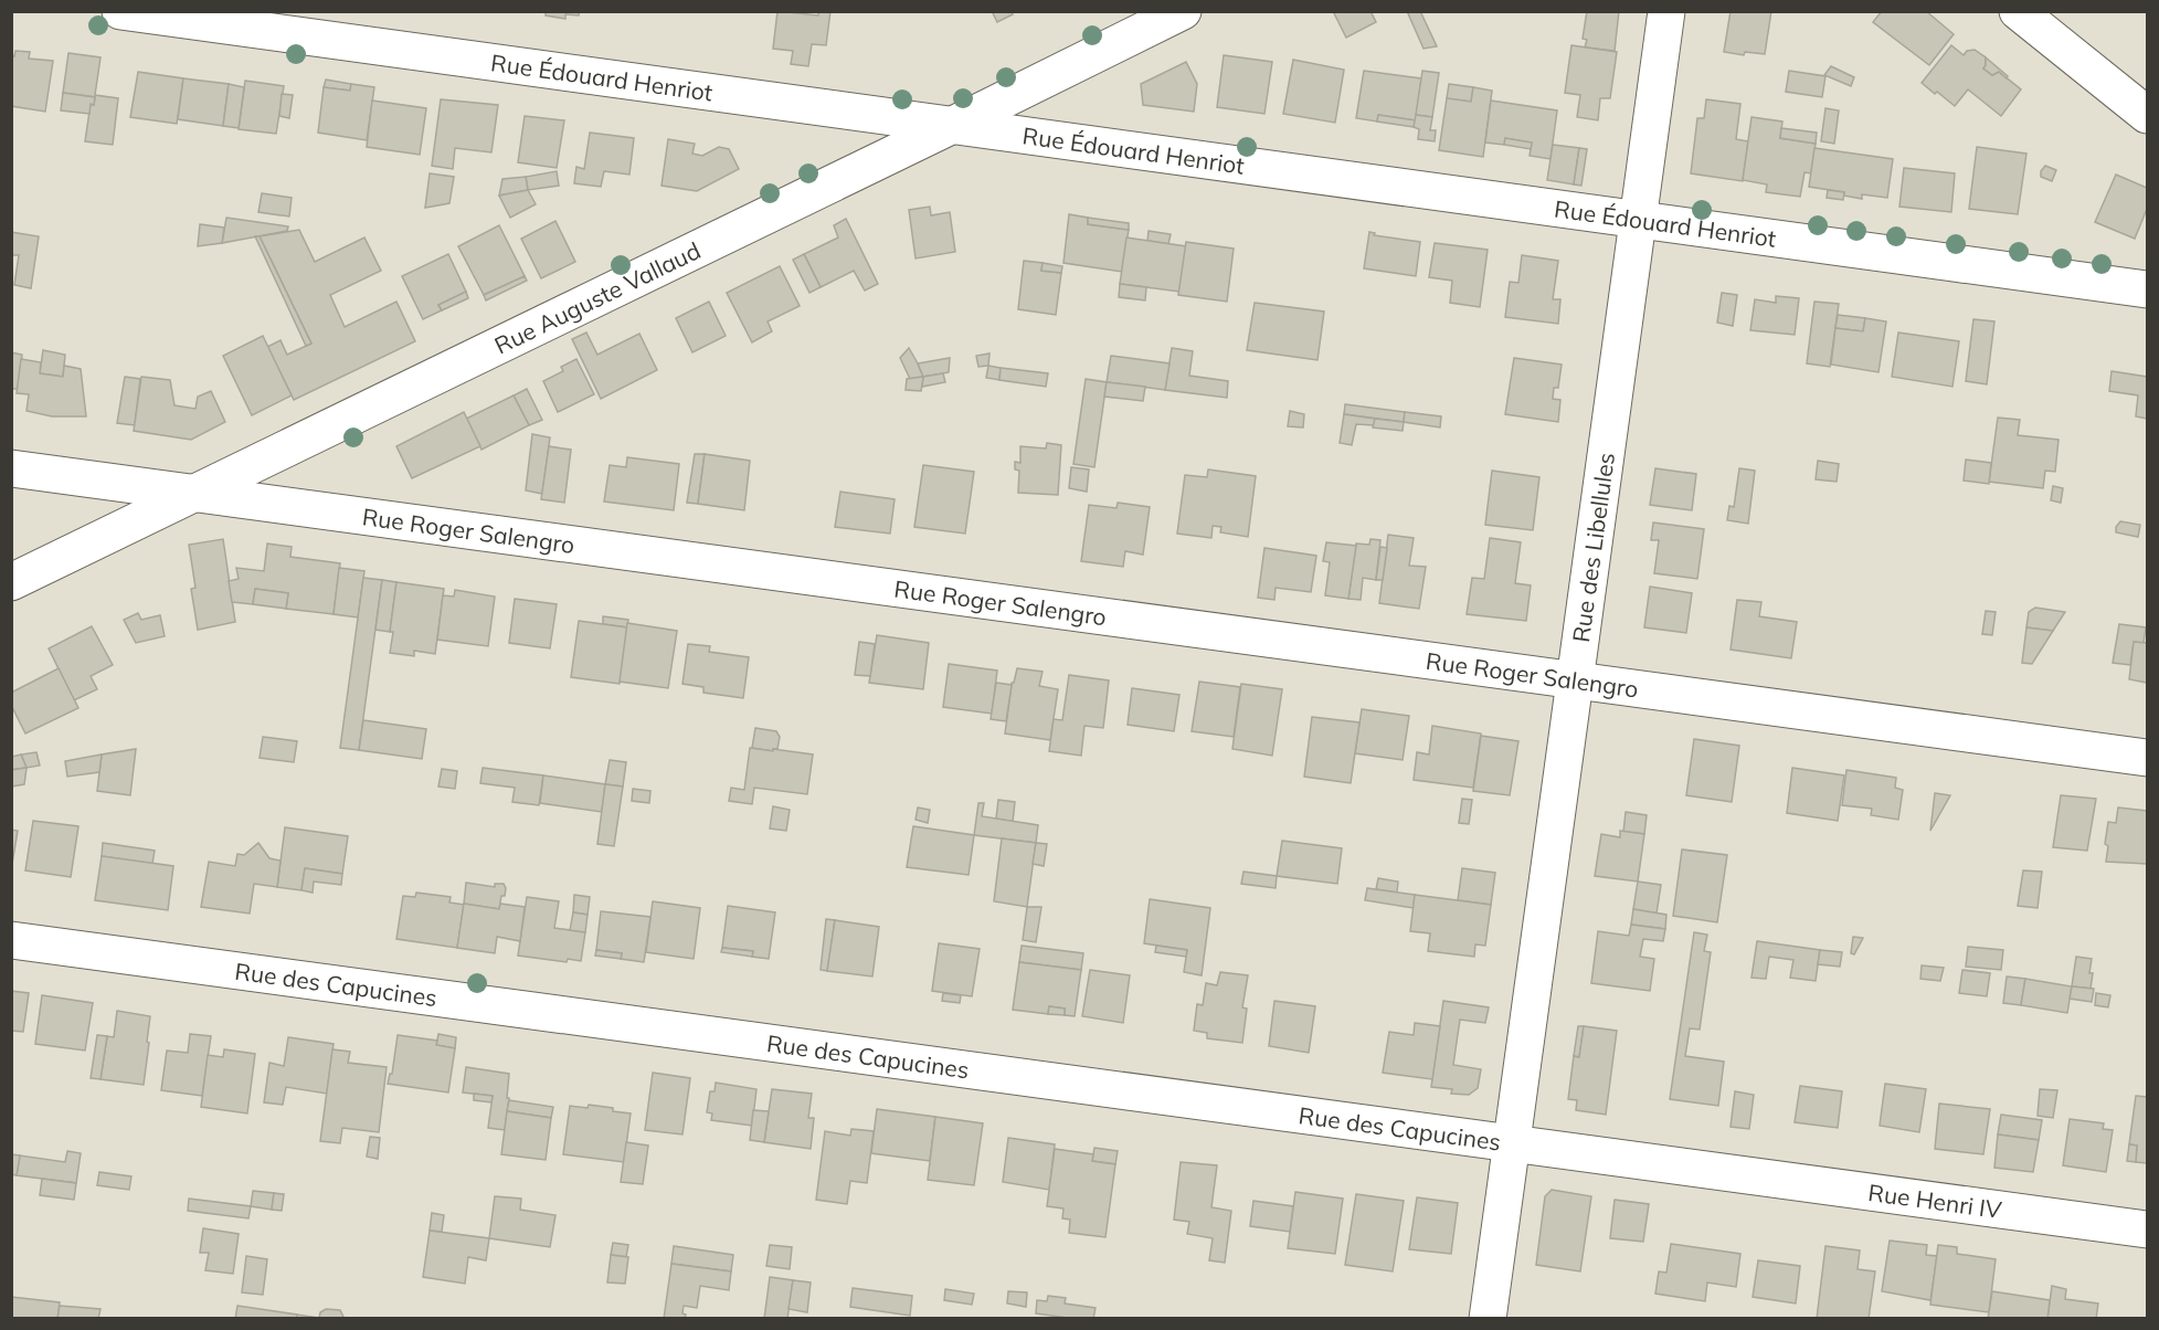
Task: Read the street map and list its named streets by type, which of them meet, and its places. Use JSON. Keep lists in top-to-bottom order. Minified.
{"streets":{"street":["Rue Édouard Henriot","Rue Auguste Vallaud","Rue Roger Salengro","Rue des Libellules","Rue des Capucines","Rue Henri IV"]},"crossings":[["Rue Édouard Henriot","Rue Auguste Vallaud"],["Rue Édouard Henriot","Rue des Libellules"],["Rue Auguste Vallaud","Rue Roger Salengro"],["Rue Roger Salengro","Rue des Libellules"],["Rue des Libellules","Rue des Capucines"],["Rue des Capucines","Rue Henri IV"]]}
